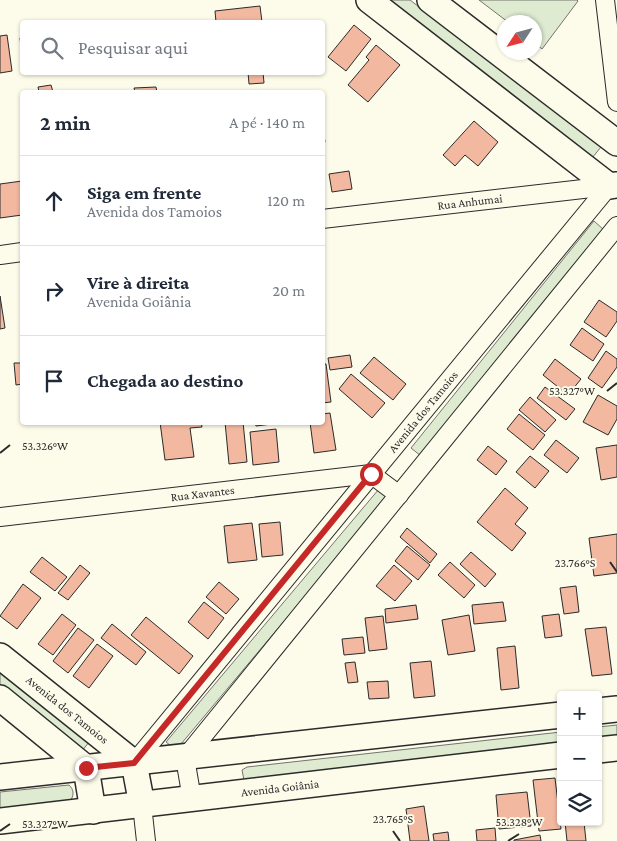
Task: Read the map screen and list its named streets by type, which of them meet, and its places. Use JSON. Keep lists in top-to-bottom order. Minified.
{"streets":{"street":["Rua Anhumai","Avenida dos Tamoios","Rua Xavantes","Avenida Goiânia"]},"crossings":[["Rua Anhumai","Avenida dos Tamoios"],["Avenida dos Tamoios","Rua Xavantes"]],"north":"bottom left","page":{"search":"Pesquisar aqui","heading":["2 min","A pé · 140 m"],"list":[["Siga em frente","Avenida dos Tamoios","120 m"],["Vire à direita","Avenida Goiânia","20 m"],"Chegada ao destino"],"map_buttons":["+","−"]},"coordinates":["53.327°W","53.326°W","23.766°S","23.765°S","53.328°W"]}
